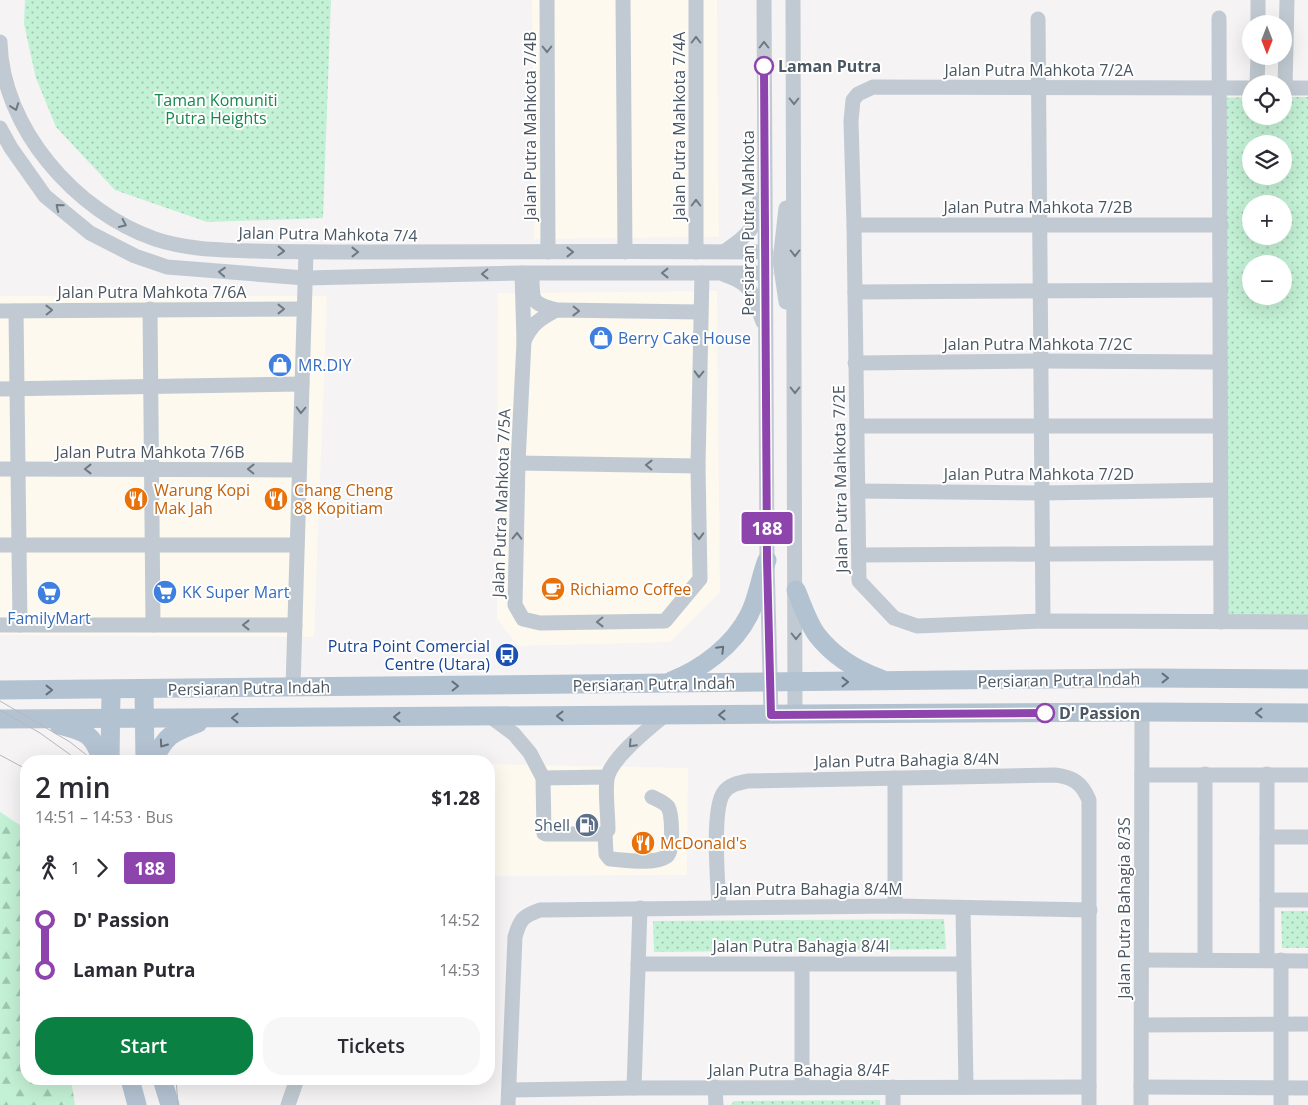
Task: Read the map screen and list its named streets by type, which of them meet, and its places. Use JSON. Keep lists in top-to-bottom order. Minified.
{"streets":{"main road":["Persiaran Putra Indah"],"street":["Jalan Putra Mahkota 7/2A","Jalan Putra Mahkota 7/4B","Jalan Putra Mahkota 7/4A","Jalan Putra Mahkota 7/2B","Persiaran Putra Mahkota","Jalan Putra Mahkota 7/4","Jalan Putra Mahkota 7/6A","Jalan Putra Mahkota 7/2C","Jalan Putra Mahkota 7/6B","Jalan Putra Mahkota 7/2D","Jalan Putra Mahkota 7/2E","Jalan Putra Mahkota 7/5A","Jalan Putra Bahagia 8/4N","Jalan Putra Bahagia 8/4M","Jalan Putra Bahagia 8/3S","Jalan Putra Bahagia 8/4I","Jalan Putra Bahagia 8/4F"]},"crossings":[["Jalan Putra Mahkota 7/2A","Jalan Putra Mahkota 7/2E"],["Jalan Putra Mahkota 7/4B","Jalan Putra Mahkota 7/4"],["Jalan Putra Mahkota 7/4A","Jalan Putra Mahkota 7/4"],["Jalan Putra Mahkota 7/2B","Jalan Putra Mahkota 7/2E"],["Persiaran Putra Mahkota","Jalan Putra Mahkota 7/4"],["Persiaran Putra Mahkota","Persiaran Putra Indah"],["Jalan Putra Mahkota 7/2C","Jalan Putra Mahkota 7/2E"],["Jalan Putra Mahkota 7/2D","Jalan Putra Mahkota 7/2E"],["Persiaran Putra Indah","Jalan Putra Bahagia 8/3S"],["Jalan Putra Bahagia 8/4N","Jalan Putra Bahagia 8/4M"],["Jalan Putra Bahagia 8/4N","Jalan Putra Bahagia 8/4F"],["Jalan Putra Bahagia 8/4M","Jalan Putra Bahagia 8/4F"]],"parks":["Taman Komuniti Putra Heights"],"places":{"other":["Laman Putra","D' Passion"],"shop":["Berry Cake House","MR.DIY"],"restaurant":["Warung Kopi Mak Jah","Chang Cheng 88 Kopitiam","McDonald's"],"cafe":["Richiamo Coffee"],"supermarket":["KK Super Mart","FamilyMart"],"bus stop":["Putra Point Comercial Centre (Utara)"],"fuel station":["Shell"]},"lines":["bus line 188"],"north":"bottom","page":{"on_map":"188","map_buttons":["+","−"],"heading":["2 min","14:51 – 14:53 · Bus","$1.28"],"legs":["1","188"],"list":[{"name":"D' Passion","value":"14:52"},{"name":"Laman Putra","value":"14:53"}],"buttons":["Start","Tickets"]}}
